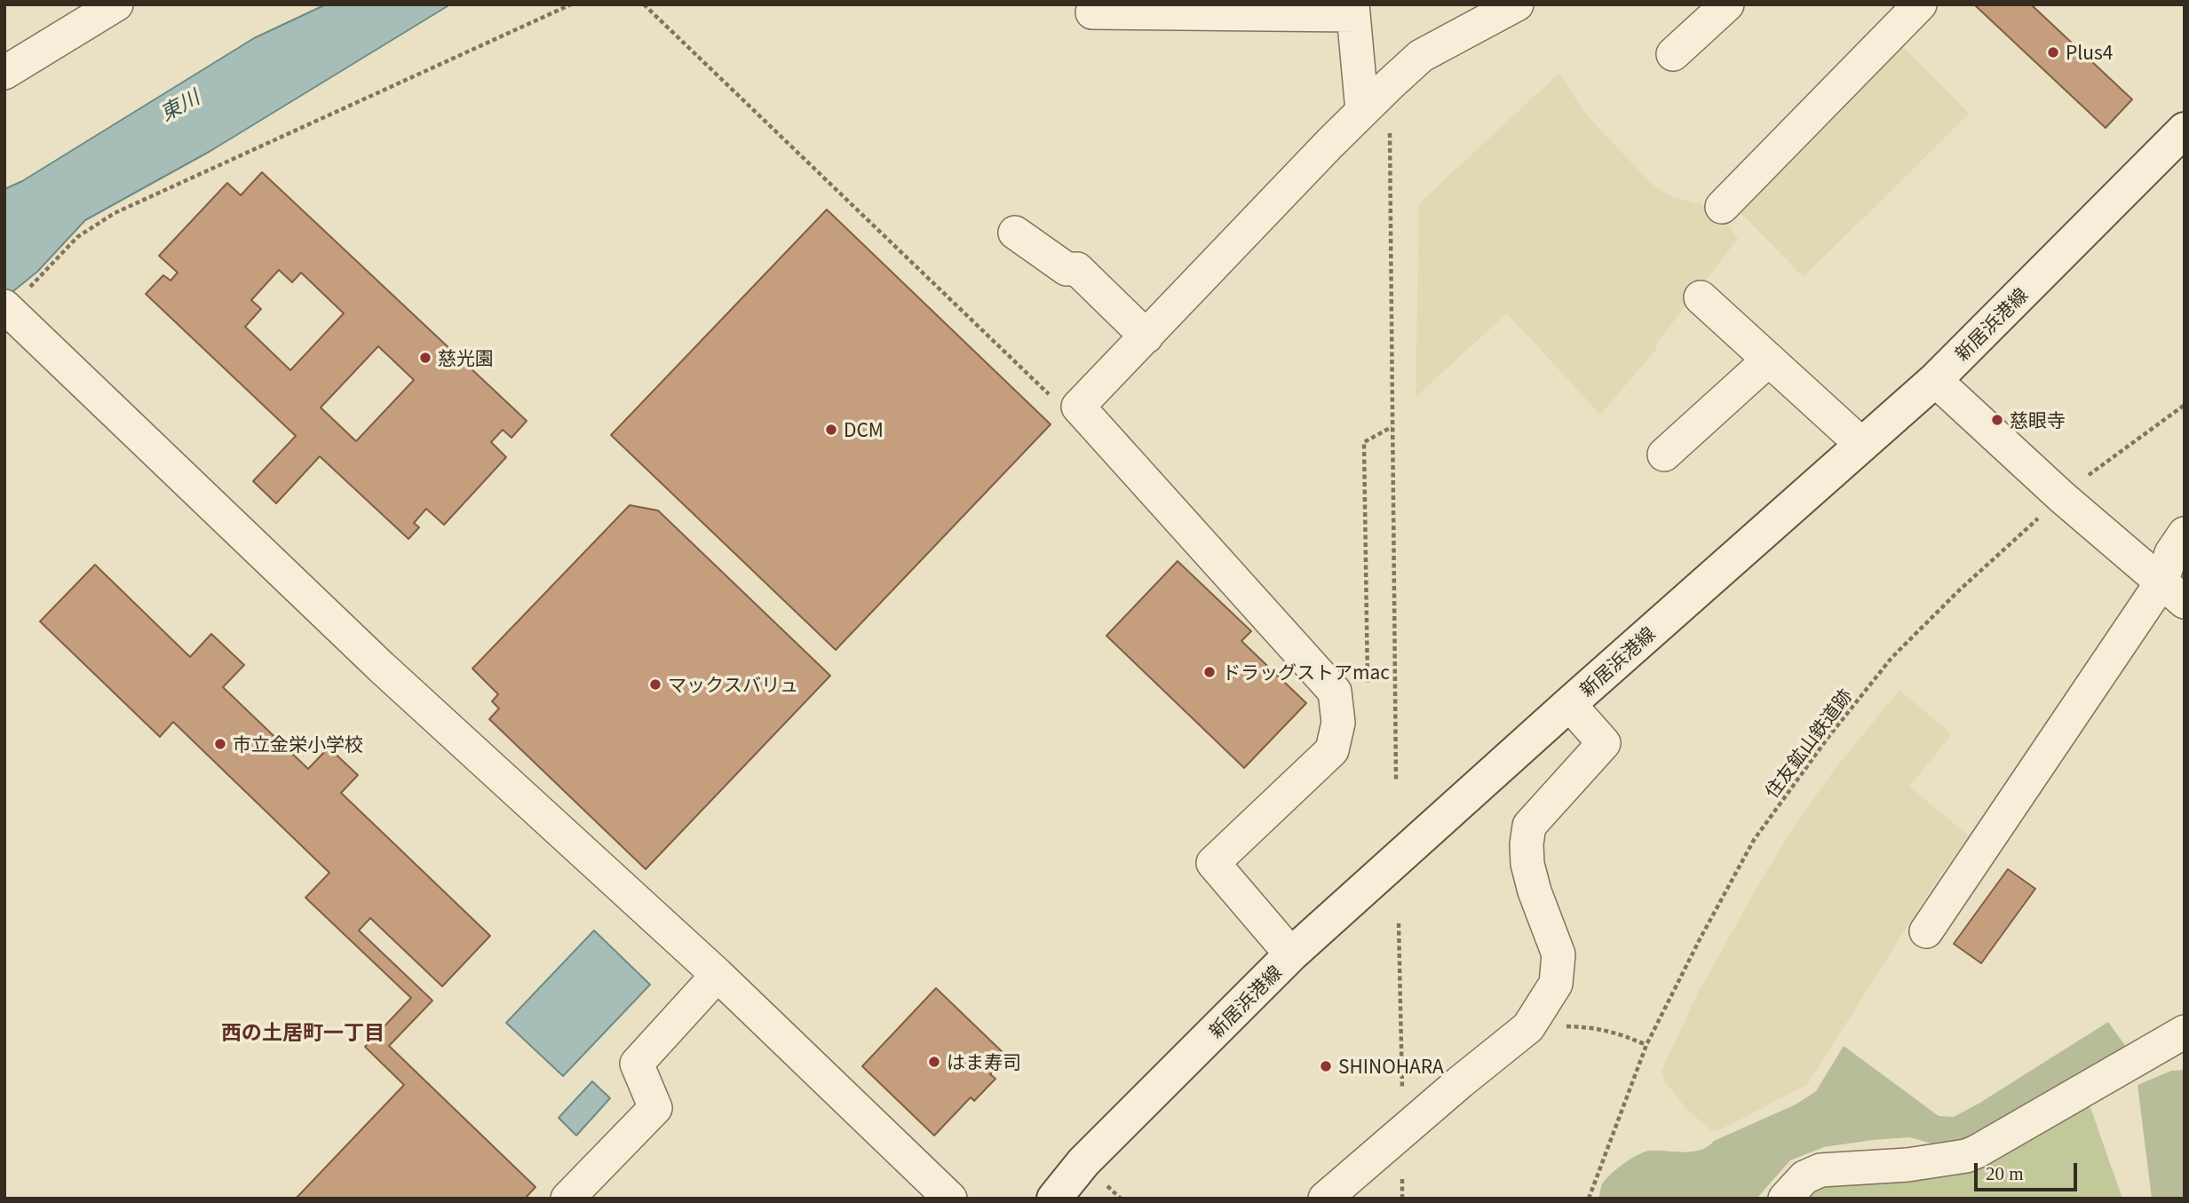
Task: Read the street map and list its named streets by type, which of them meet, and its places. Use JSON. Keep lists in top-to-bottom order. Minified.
{"streets":{"main road":["新居浜港線"],"path":["住友鉱山鉄道跡"]},"districts":["西の土居町一丁目"],"water":["東川"],"places":["Plus4","慈光園","慈眼寺","DCM","ドラッグストアmac","マックスバリュ","市立金栄小学校","はま寿司","SHINOHARA"],"scale_bar":"20 m"}
